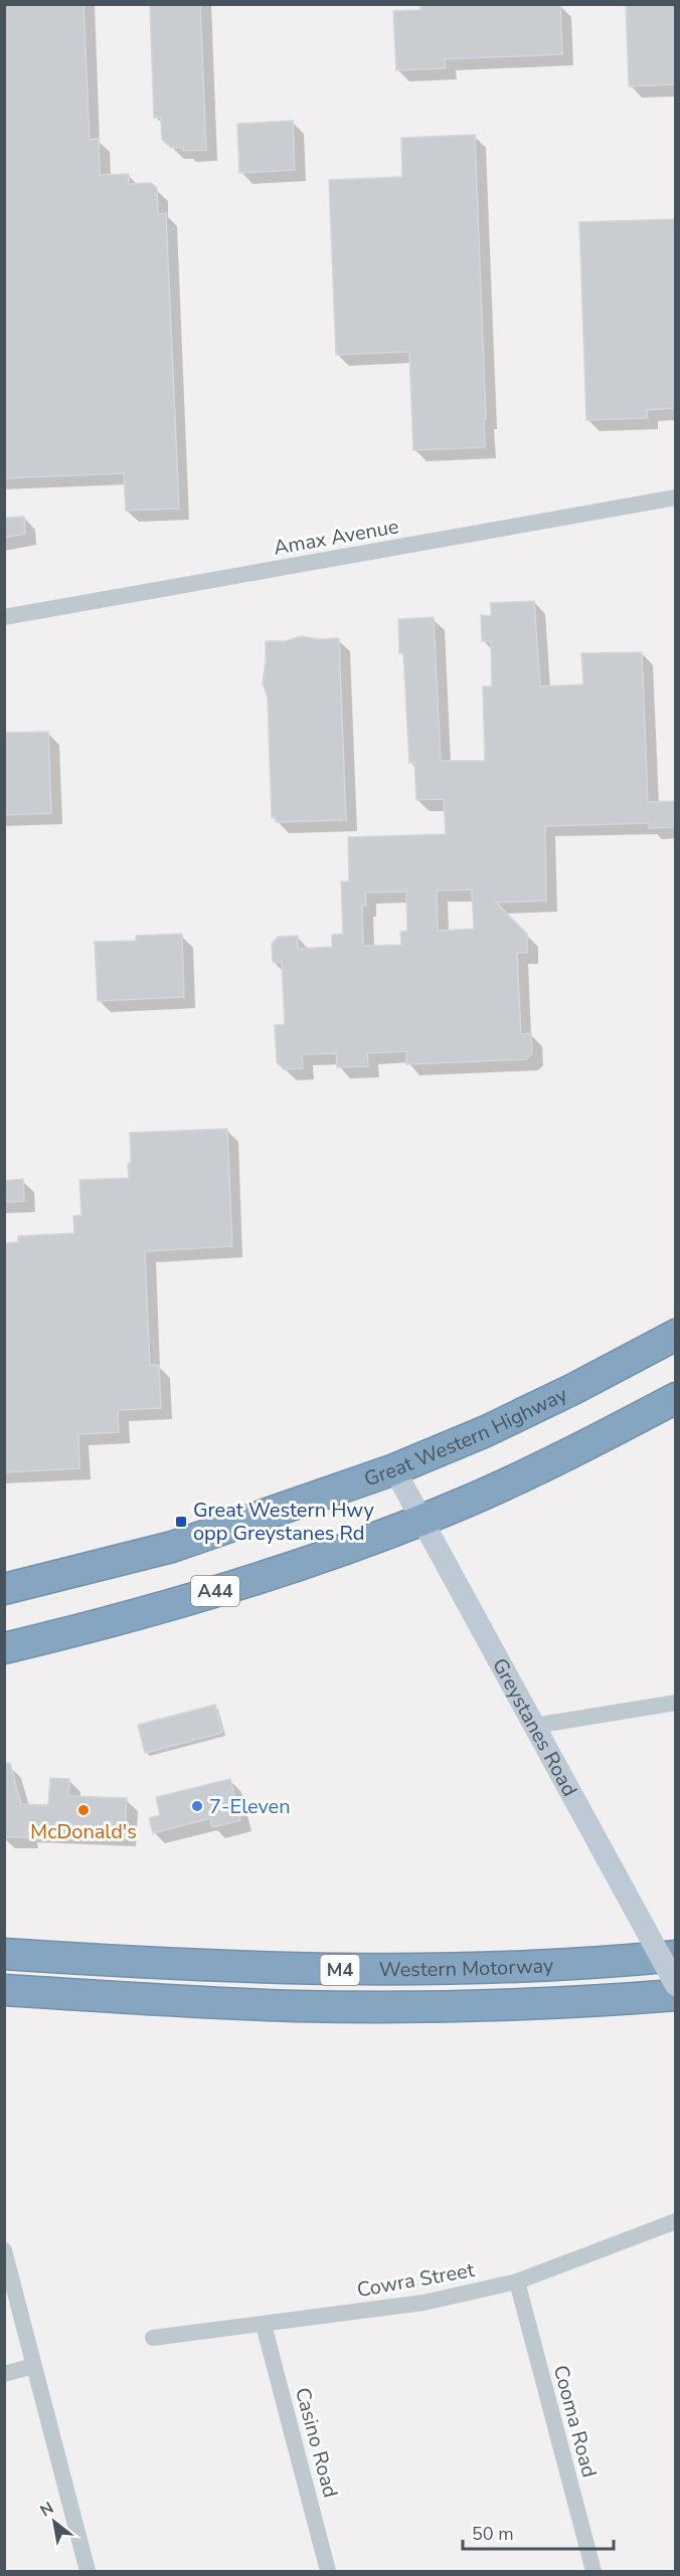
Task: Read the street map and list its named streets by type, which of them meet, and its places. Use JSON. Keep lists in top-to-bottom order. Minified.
{"streets":{"highway":["Great Western Highway","A44","Western Motorway","M4"],"main road":["Greystanes Road"],"street":["Amax Avenue","Cowra Street","Cooma Road","Casino Road"]},"crossings":[["Great Western Highway","Greystanes Road"],["A44","Greystanes Road"],["Cowra Street","Cooma Road"],["Cowra Street","Casino Road"]],"places":{"transit":["Great Western Hwy opp Greystanes Rd"],"other":["7-Eleven","McDonald's"]},"scale_bar":"50 m","north":"top left"}
